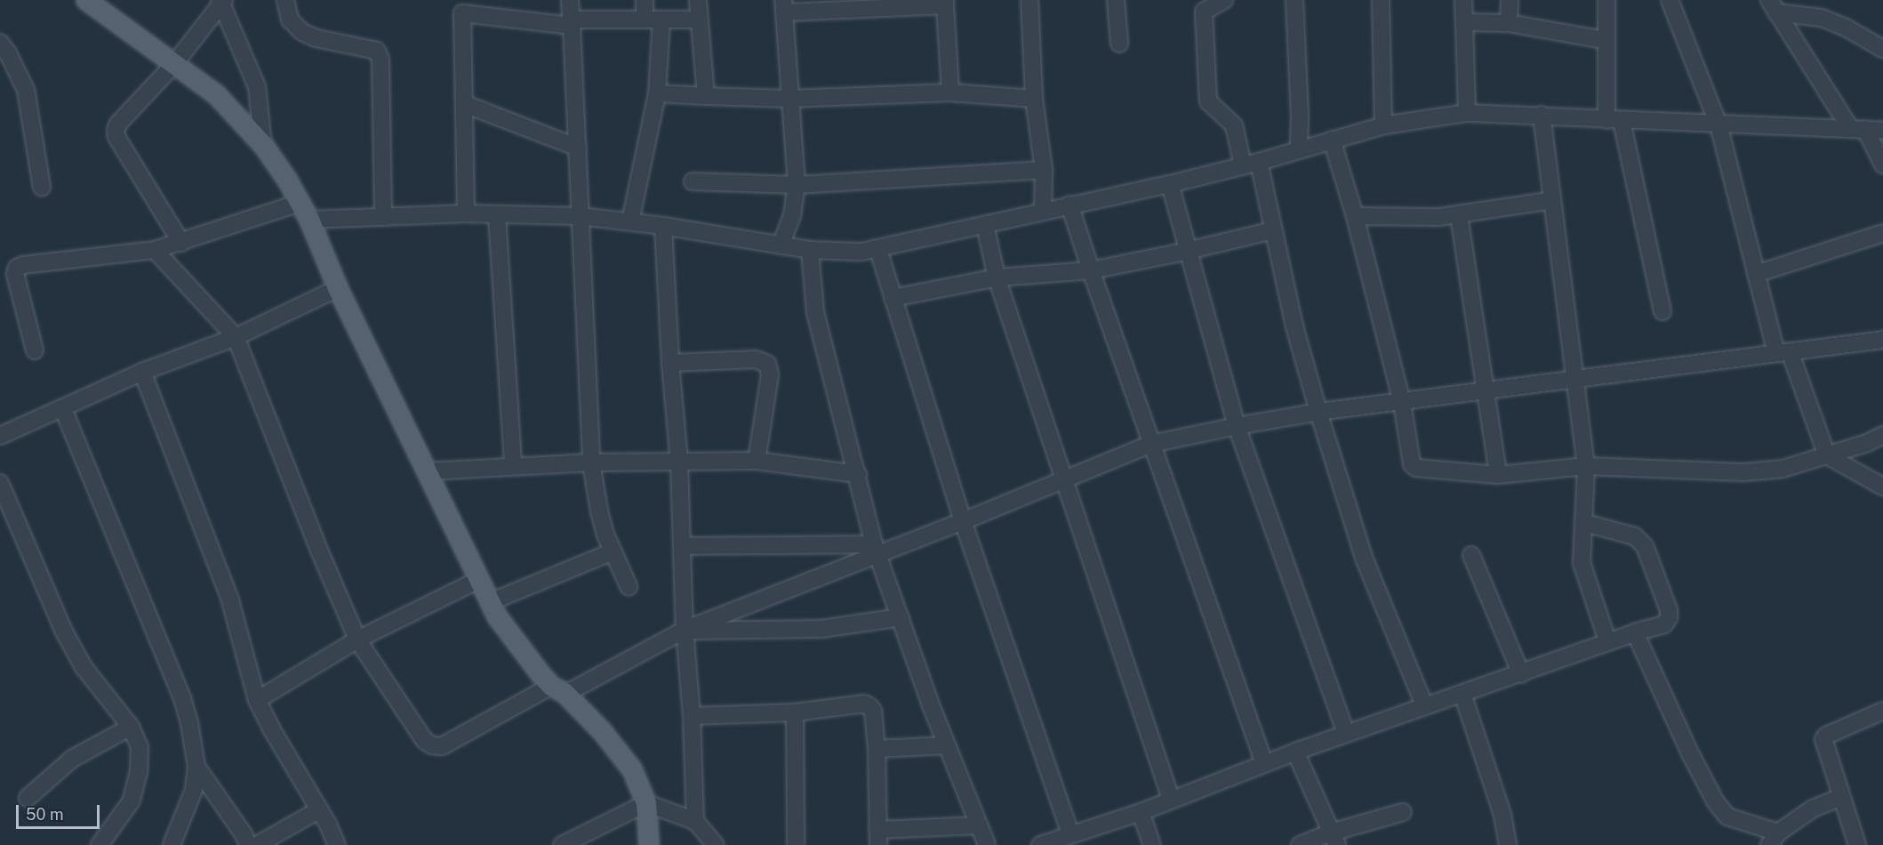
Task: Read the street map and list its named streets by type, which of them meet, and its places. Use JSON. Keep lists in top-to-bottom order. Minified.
{"scale_bar":"50 m"}
